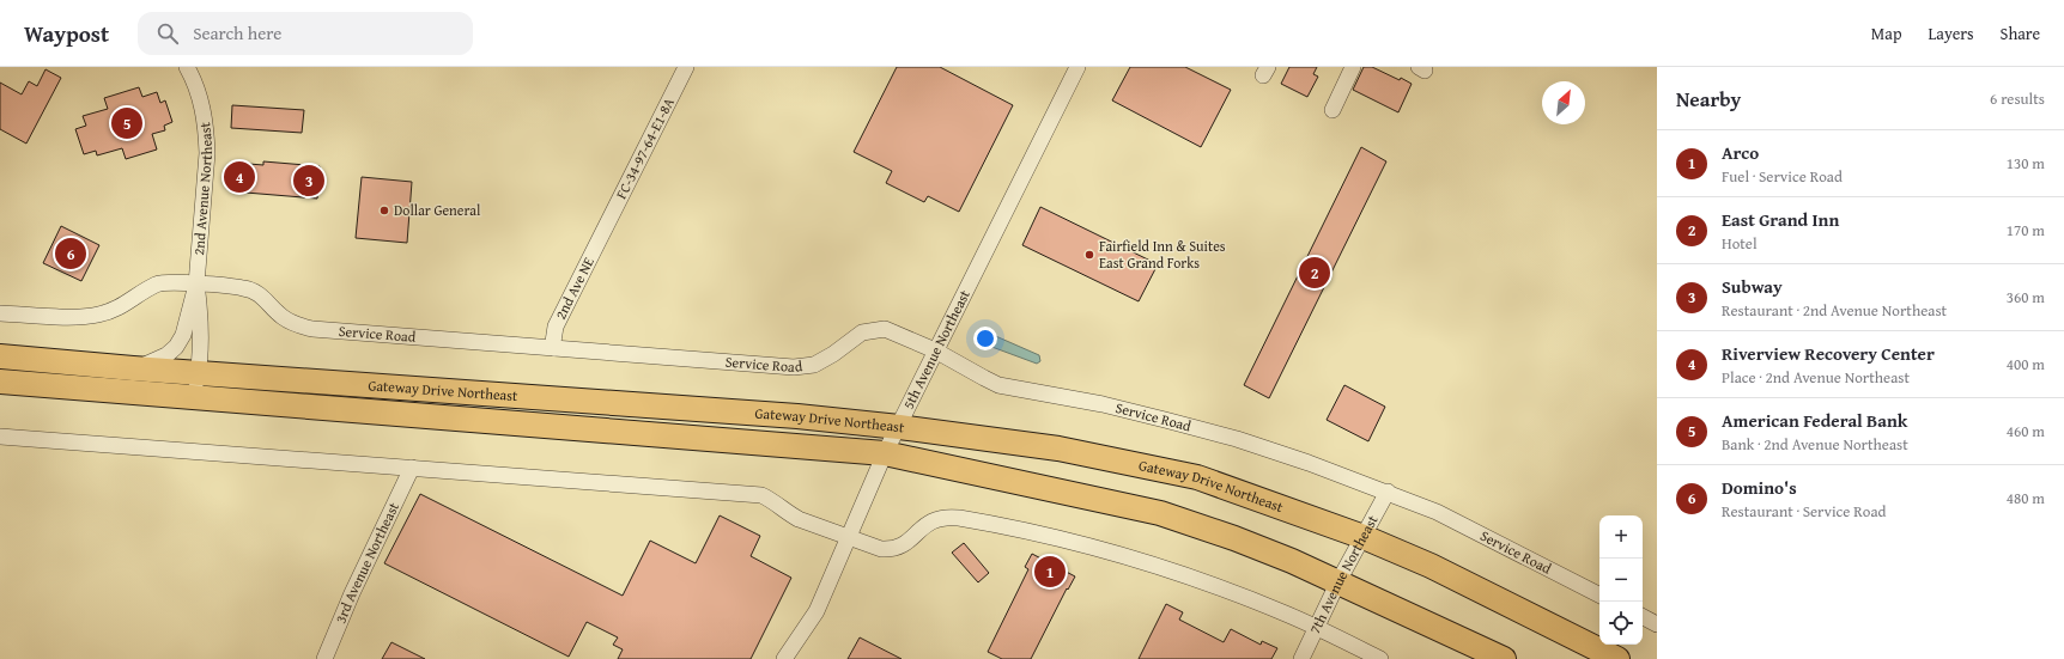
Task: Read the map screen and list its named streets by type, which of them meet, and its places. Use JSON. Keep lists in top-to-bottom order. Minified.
{"streets":{"highway":["Gateway Drive Northeast"],"street":["FC-34-97-64-E1-8A","2nd Avenue Northeast","2nd Ave NE","Service Road","5th Avenue Northeast","3rd Avenue Northeast","7th Avenue Northeast"]},"crossings":[["FC-34-97-64-E1-8A","2nd Ave NE"],["2nd Avenue Northeast","Service Road"],["2nd Avenue Northeast","Gateway Drive Northeast"],["2nd Ave NE","Service Road"],["Service Road","5th Avenue Northeast"],["Service Road","7th Avenue Northeast"],["5th Avenue Northeast","Gateway Drive Northeast"],["Gateway Drive Northeast","7th Avenue Northeast"]],"places":["Dollar General","Fairfield Inn & Suites East Grand Forks"],"north":"top right","page":{"header":"Waypost","search":"Search here","nav":["Map","Layers","Share"],"heading":["Nearby","6 results"],"pins":["5","4","3","6","2","1"],"list":[{"mark":"1","name":"Arco","note":"Fuel · Service Road","value":"130 m"},{"mark":"2","name":"East Grand Inn","note":"Hotel","value":"170 m"},{"mark":"3","name":"Subway","note":"Restaurant · 2nd Avenue Northeast","value":"360 m"},{"mark":"4","name":"Riverview Recovery Center","note":"Place · 2nd Avenue Northeast","value":"400 m"},{"mark":"5","name":"American Federal Bank","note":"Bank · 2nd Avenue Northeast","value":"460 m"},{"mark":"6","name":"Domino's","note":"Restaurant · Service Road","value":"480 m"}],"map_buttons":["+","−"]}}
